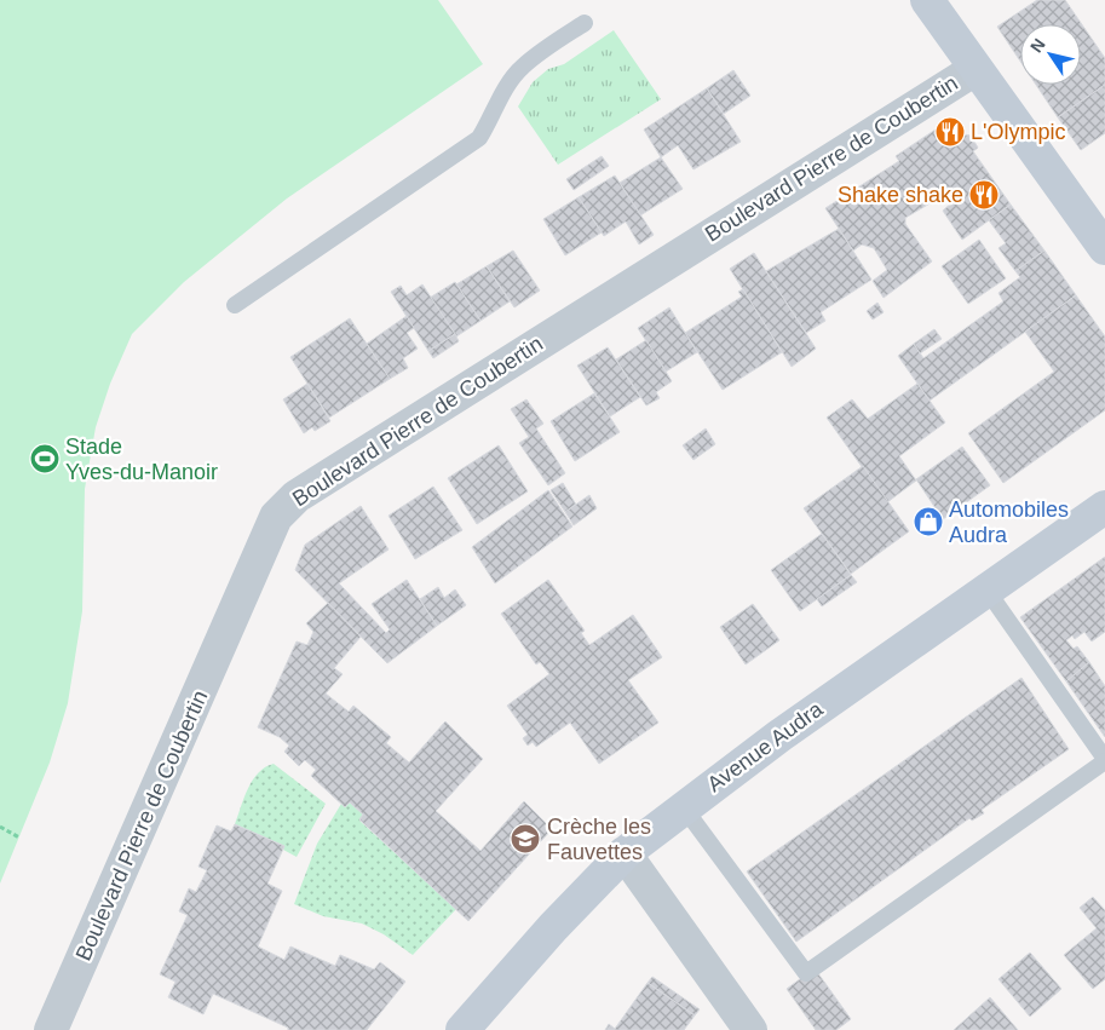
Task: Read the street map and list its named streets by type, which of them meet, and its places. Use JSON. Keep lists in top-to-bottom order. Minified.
{"streets":{"street":["Boulevard Pierre de Coubertin","Avenue Audra"]},"places":{"restaurant":["L'Olympic","Shake shake"],"sports":["Stade Yves-du-Manoir"],"shop":["Automobiles Audra"],"school or university":["Crèche les Fauvettes"]},"north":"top left"}
